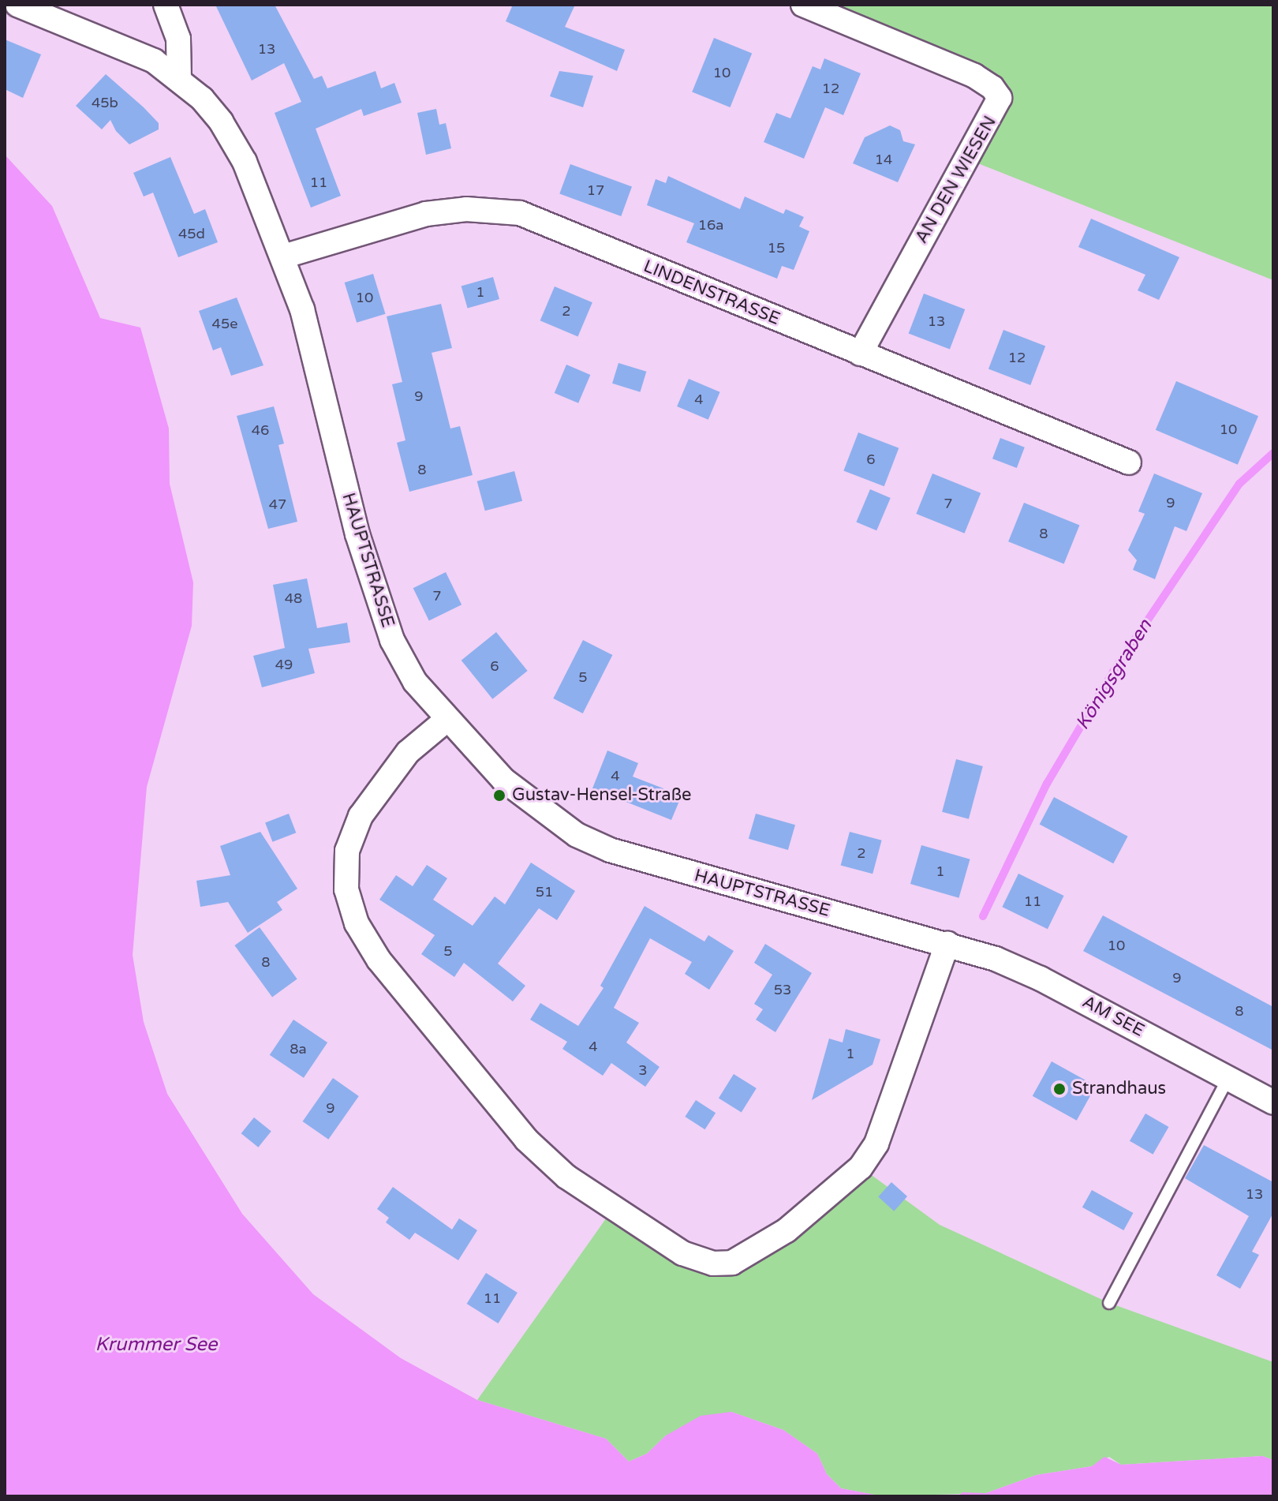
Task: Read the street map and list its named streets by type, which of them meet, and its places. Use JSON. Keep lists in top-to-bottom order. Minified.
{"streets":{"street":["AN DEN WIESEN","LINDENSTRASSE","HAUPTSTRASSE","AM SEE"]},"crossings":[["AN DEN WIESEN","LINDENSTRASSE"],["LINDENSTRASSE","HAUPTSTRASSE"],["HAUPTSTRASSE","AM SEE"]],"water":["Königsgraben","Krummer See"],"places":["Gustav-Hensel-Straße","Strandhaus"],"house_numbers":["13","10","12","45b","14","11","17","16a","45d","15","1","10","2","13","45e","12","9","4","10","46","6","8","9","7","47","8","7","48","49","6","5","4","2","1","51","11","10","5","8","9","53","8","4","8a","1","3","9","13","11"]}
